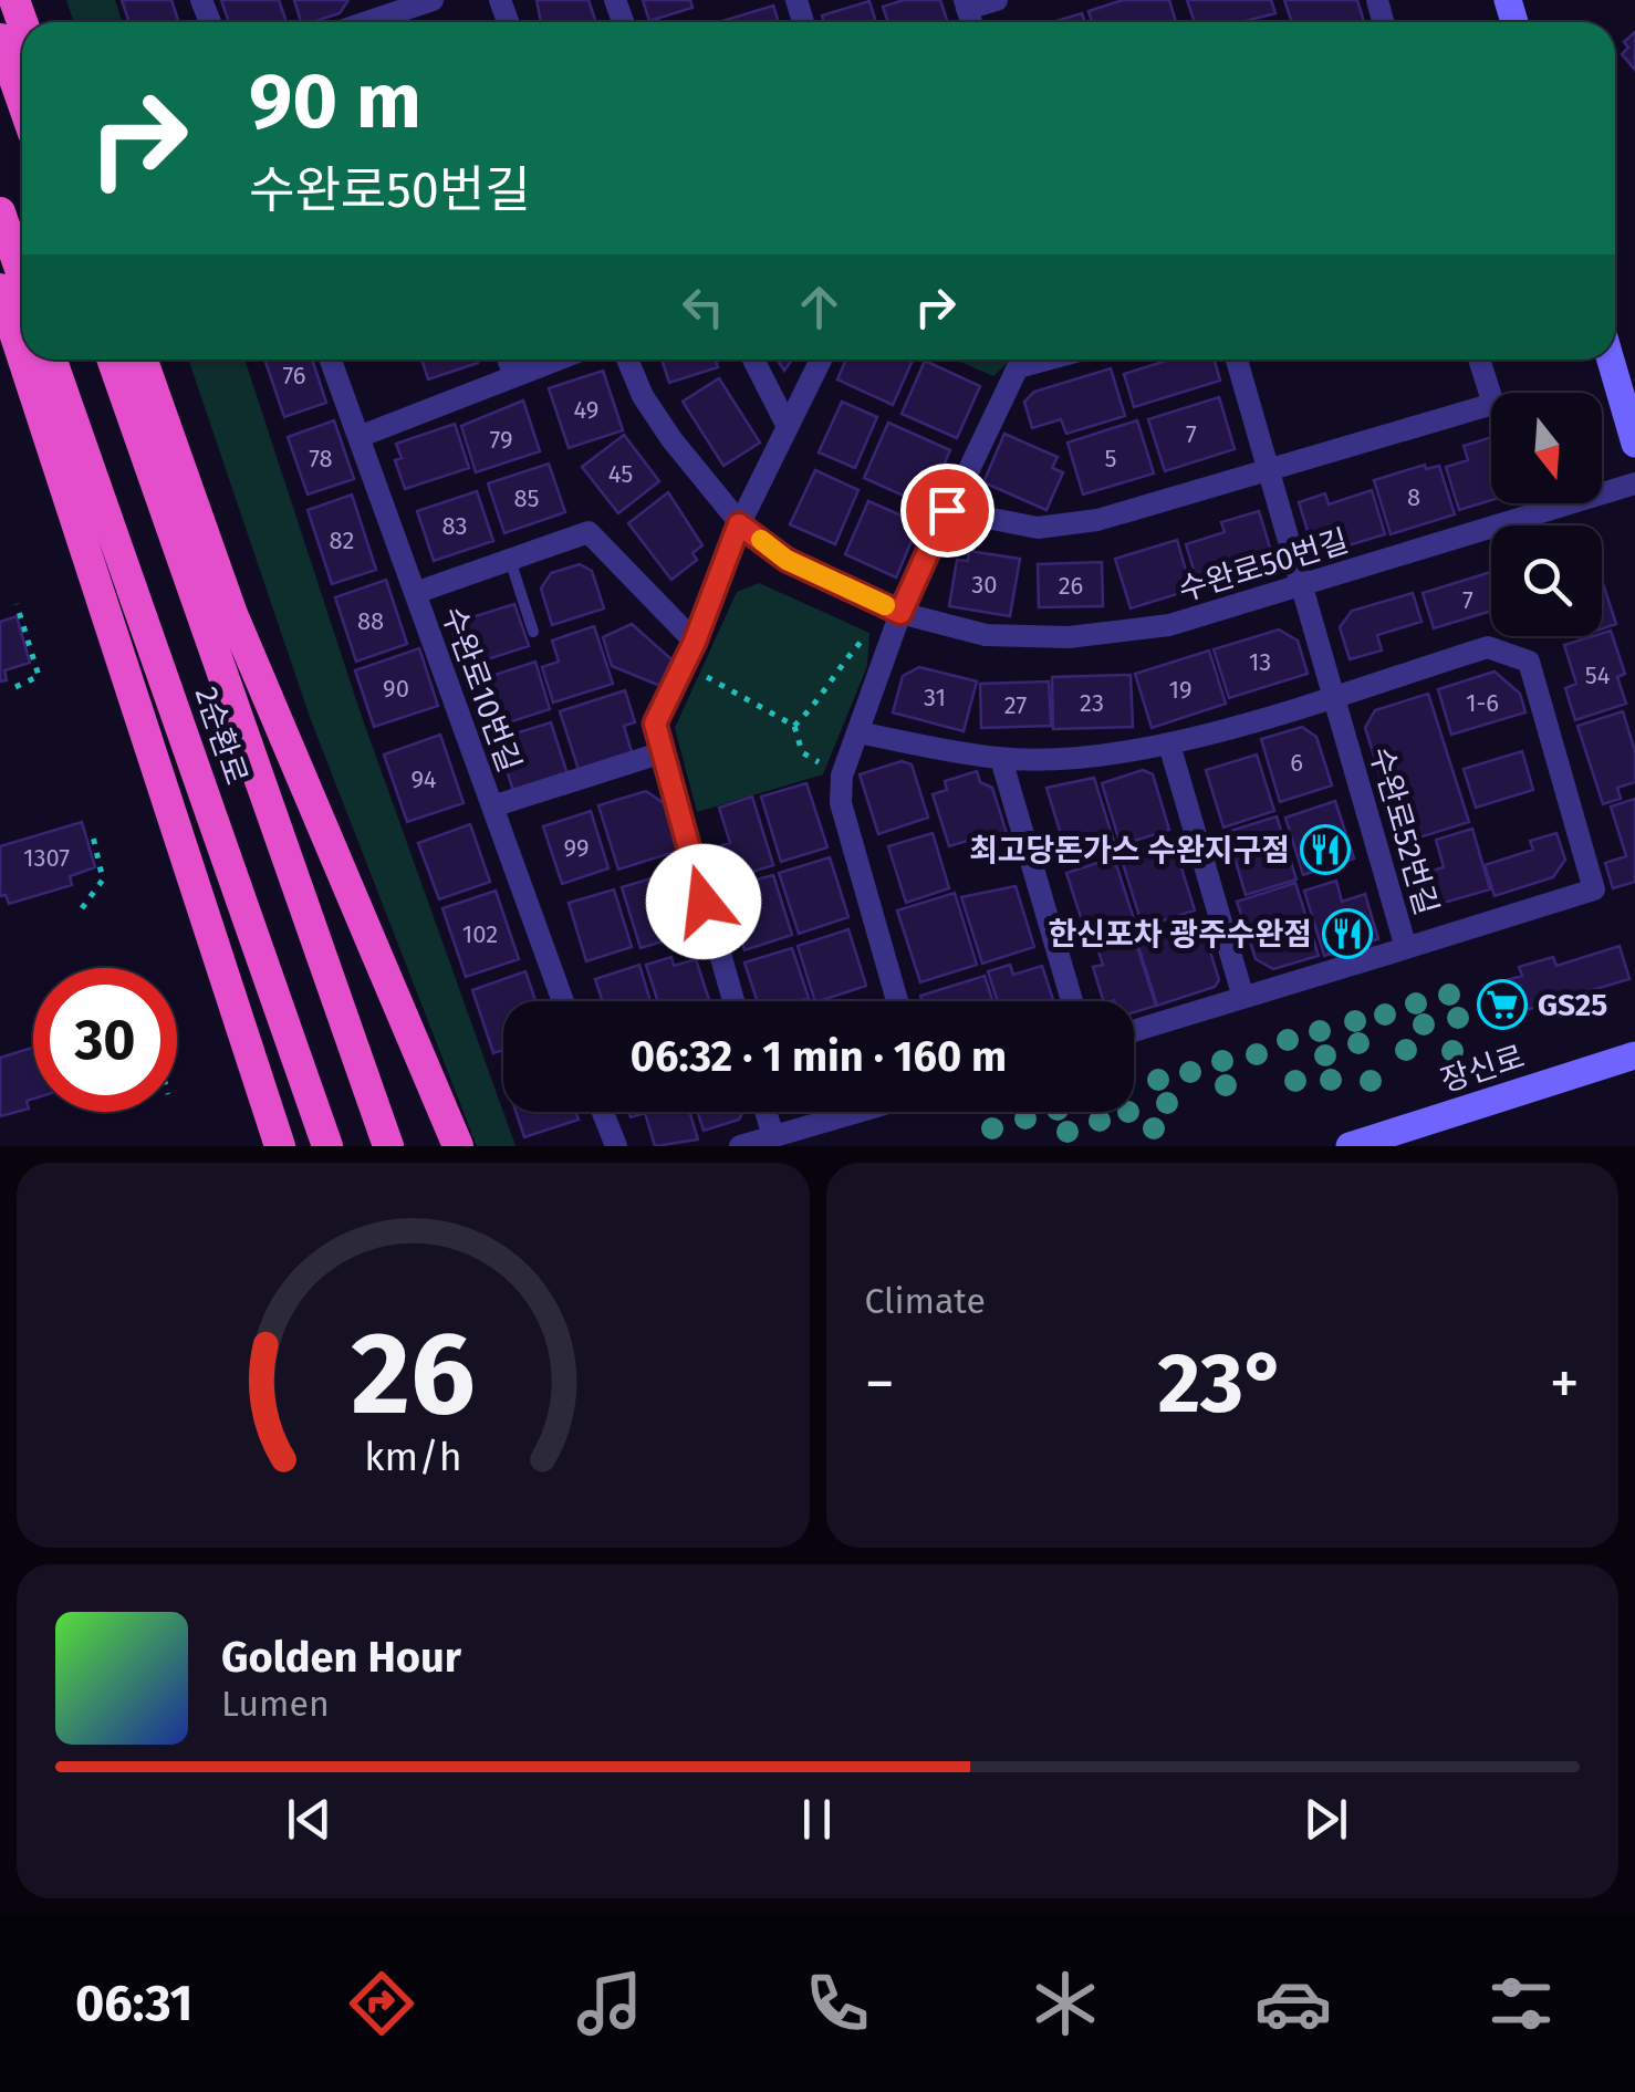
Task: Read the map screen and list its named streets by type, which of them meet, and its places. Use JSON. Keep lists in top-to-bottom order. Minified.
{"streets":{"highway":["2순환로"],"main road":["장신로"],"street":["수완로50번길","수완로10번길","수완로52번길"]},"crossings":[["수완로50번길","수완로52번길"]],"places":{"restaurant":["최고당돈가스 수완지구점","한신포차 광주수완점"],"supermarket":["GS25"]},"house_numbers":["76","49","7","79","78","5","45","8","85","83","82","30","26","7","88","13","54","90","19","31","23","1-6","27","6","94","99","1307","102"],"north":"bottom","page":{"turn":["90 m","수완로50번길"],"limit":"30","trip":"06:32 · 1 min · 160 m","tile":"Climate","heat":["−","23°","+"],"song":["Golden Hour","Lumen"],"tabs":"06:31","gauge":["26","km/h"]}}
